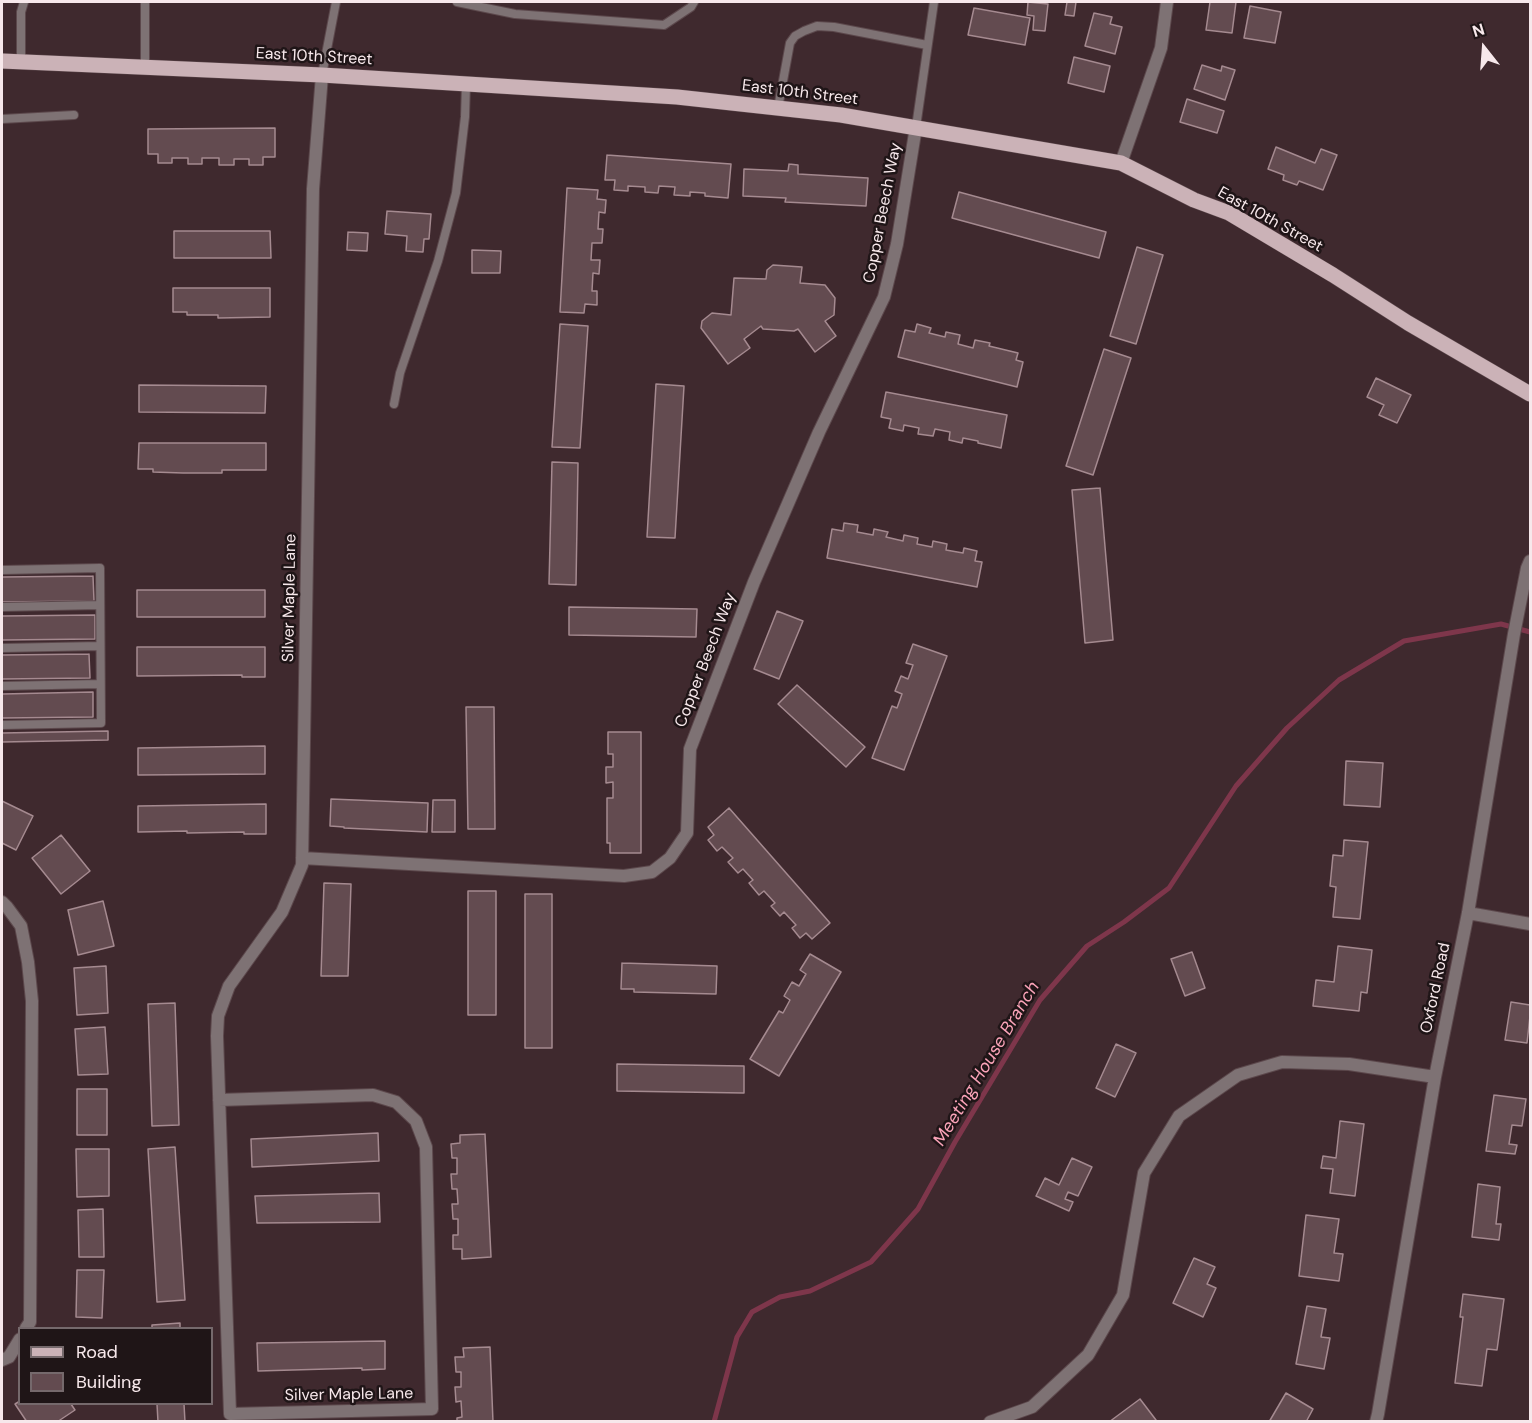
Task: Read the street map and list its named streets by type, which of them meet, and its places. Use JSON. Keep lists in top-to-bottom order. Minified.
{"streets":{"main road":["East 10th Street"],"street":["Copper Beech Way","Silver Maple Lane","Oxford Road"]},"crossings":[["East 10th Street","Copper Beech Way"],["East 10th Street","Silver Maple Lane"],["Copper Beech Way","Silver Maple Lane"]],"water":["Meeting House Branch"],"legend":["Road","Building"],"north":"top"}
